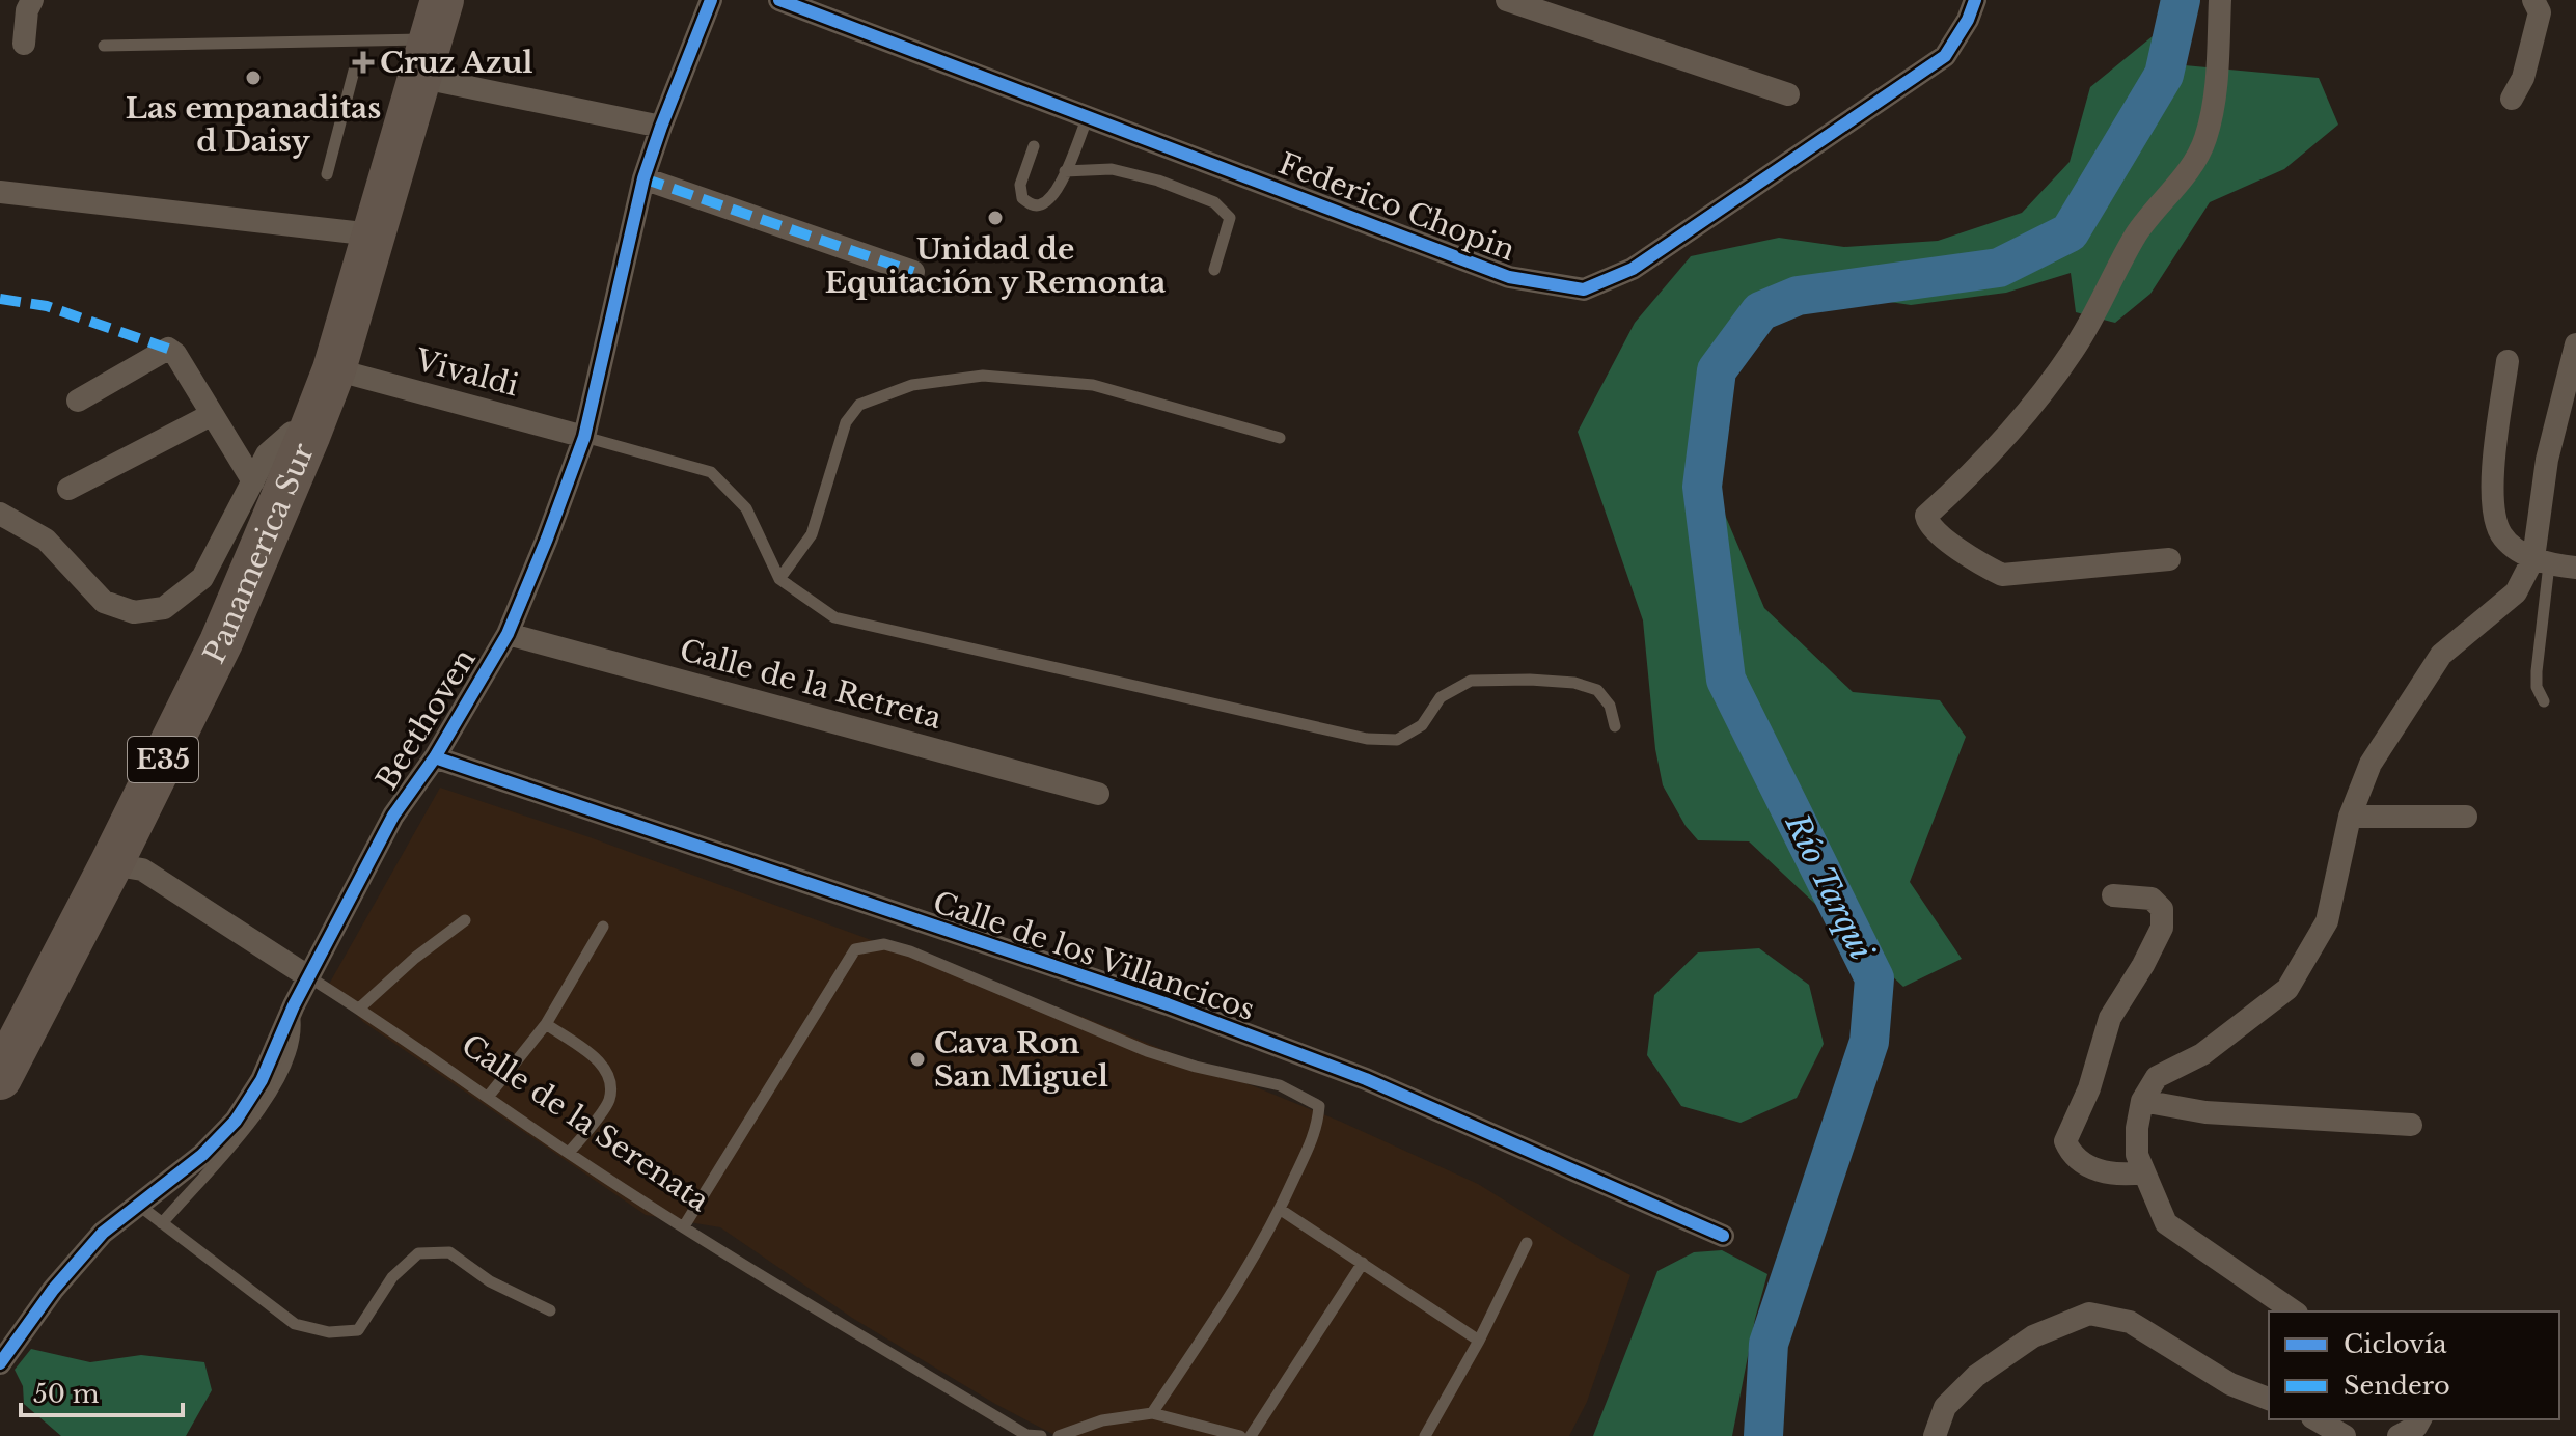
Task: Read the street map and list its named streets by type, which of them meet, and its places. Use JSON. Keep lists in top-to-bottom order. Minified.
{"streets":{"highway":["Panamerica Sur","E35"],"street":["Federico Chopin","Vivaldi","Calle de la Retreta","Beethoven","Calle de los Villancicos","Calle de la Serenata"]},"crossings":[["Vivaldi","Panamerica Sur"],["Vivaldi","Beethoven"],["Panamerica Sur","Calle de la Serenata"],["Calle de la Retreta","Beethoven"],["Beethoven","Calle de los Villancicos"],["Beethoven","Calle de la Serenata"]],"water":["Río Tarqui"],"places":{"health":["Cruz Azul"],"other":["Las empanaditas d Daisy","Unidad de Equitación y Remonta","Cava Ron San Miguel"]},"legend":["Ciclovía","Sendero"],"scale_bar":"50 m"}
